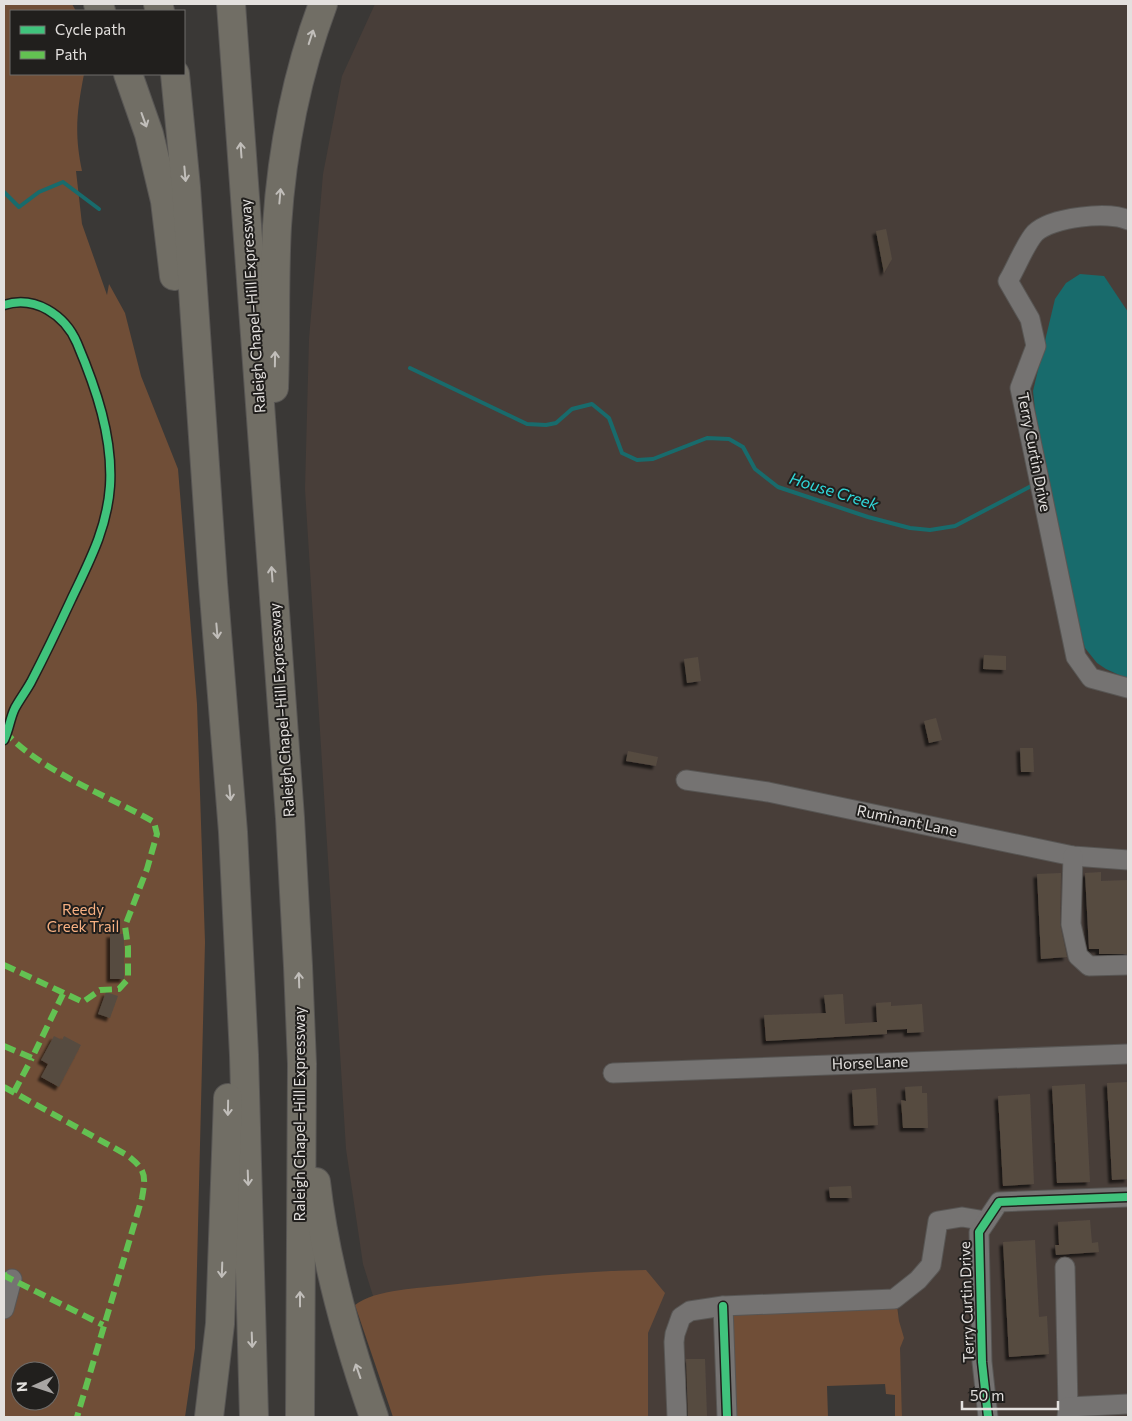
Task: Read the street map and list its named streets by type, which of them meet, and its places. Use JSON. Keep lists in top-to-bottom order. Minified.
{"streets":{"highway":["Raleigh Chapel–Hill Expressway"],"street":["Terry Curtin Drive","Ruminant Lane","Horse Lane"]},"water":["House Creek"],"parks":["Reedy Creek Trail"],"legend":["Cycle path","Path"],"scale_bar":"50 m","north":"left"}
